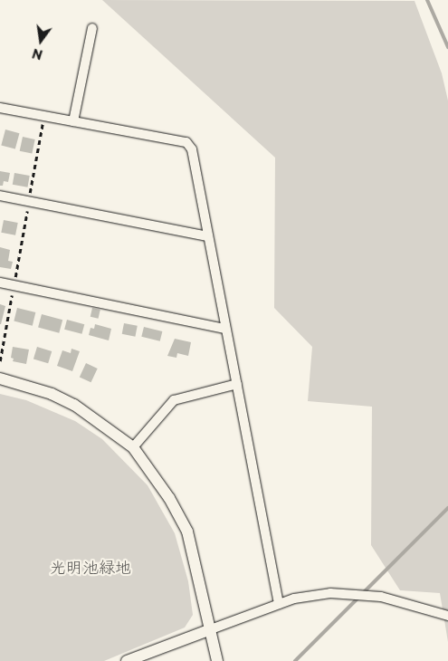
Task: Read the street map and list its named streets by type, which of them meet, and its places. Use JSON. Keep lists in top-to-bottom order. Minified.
{"parks":["光明池緑地"],"north":"bottom"}
